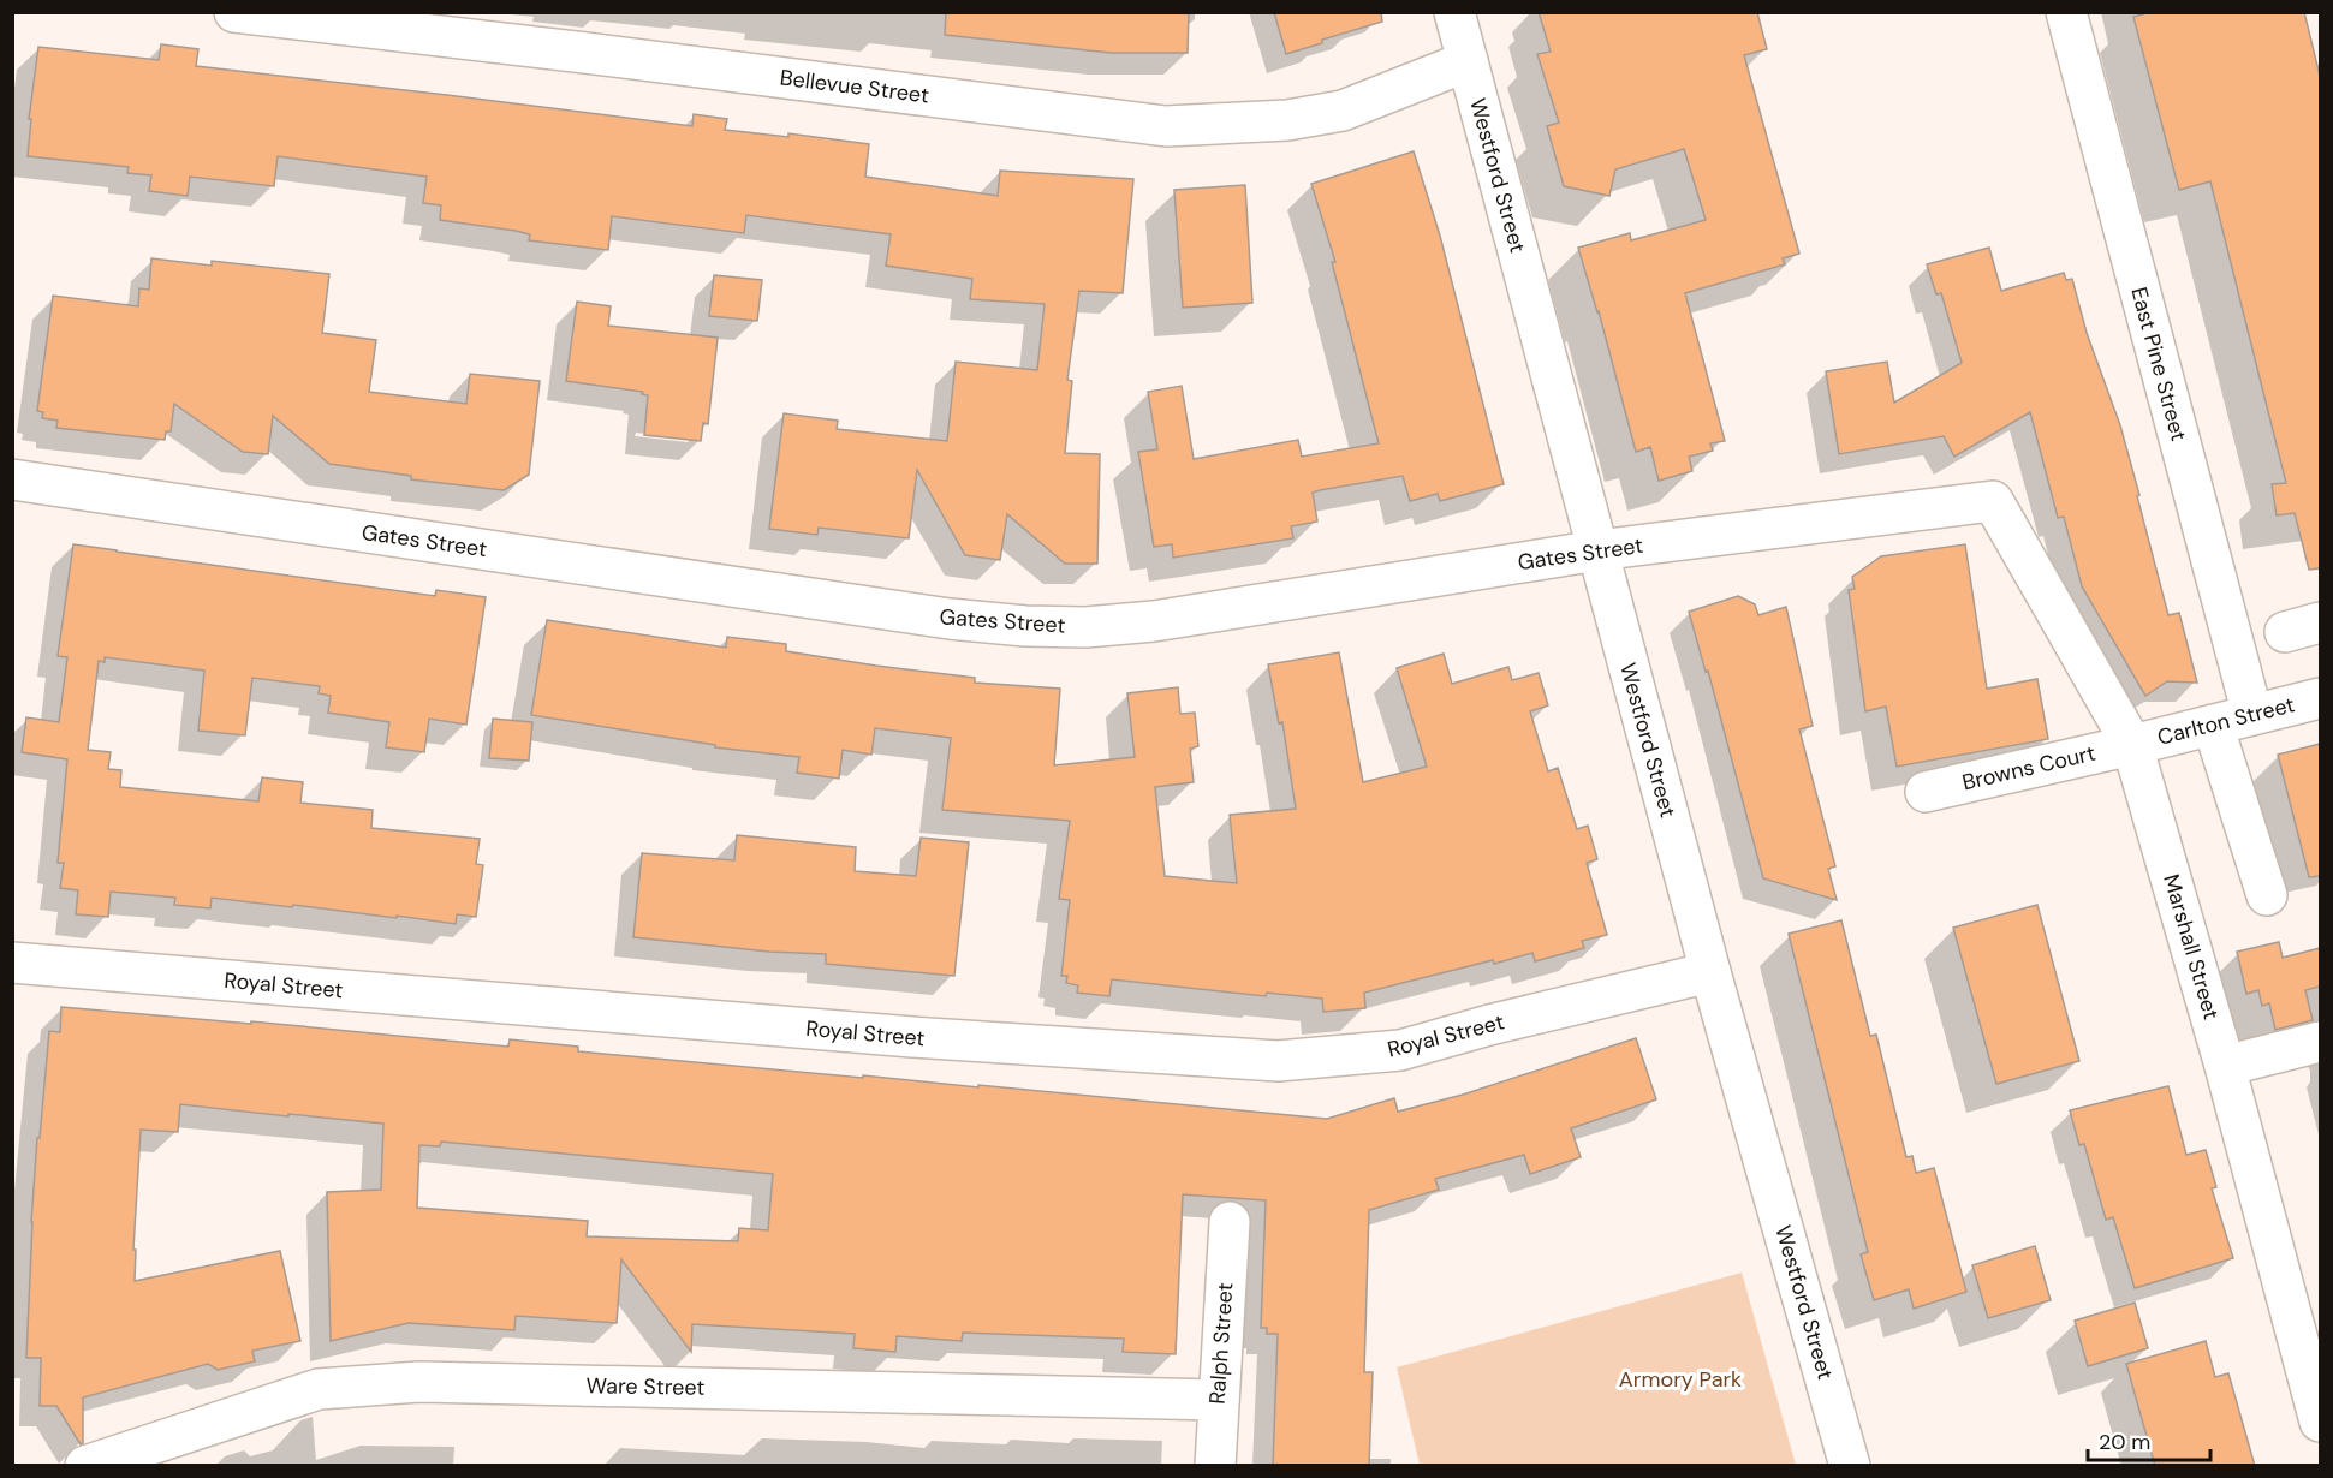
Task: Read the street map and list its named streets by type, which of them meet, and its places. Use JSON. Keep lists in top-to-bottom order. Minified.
{"streets":{"street":["Bellevue Street","Westford Street","East Pine Street","Gates Street","Carlton Street","Browns Court","Marshall Street","Royal Street","Ralph Street","Ware Street"]},"crossings":[["Bellevue Street","Westford Street"],["Westford Street","Gates Street"],["Westford Street","Royal Street"],["East Pine Street","Carlton Street"],["Gates Street","Marshall Street"],["Carlton Street","Browns Court"],["Carlton Street","Marshall Street"],["Browns Court","Marshall Street"],["Ralph Street","Ware Street"]],"parks":["Armory Park"],"scale_bar":"20 m"}
